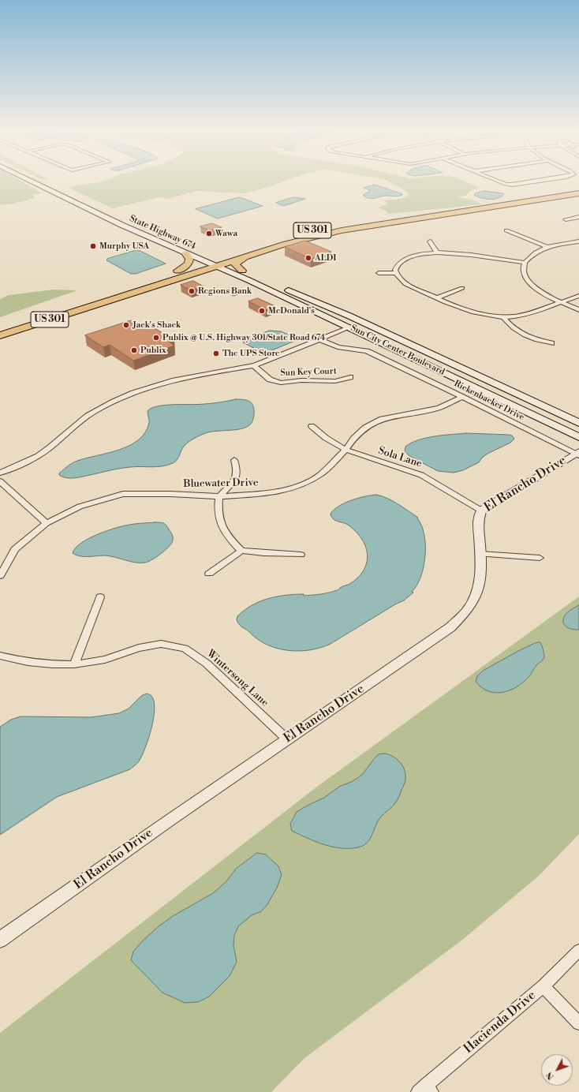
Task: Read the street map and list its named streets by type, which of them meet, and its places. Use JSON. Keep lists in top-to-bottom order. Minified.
{"streets":{"main road":["US 301","State Highway 674","Sun City Center Boulevard"],"street":["Sun Key Court","Rickenbacker Drive","Sola Lane","Bluewater Drive","El Rancho Drive","Wintersong Lane","Hacienda Drive"]},"crossings":[["US 301","State Highway 674"],["US 301","Sun City Center Boulevard"],["State Highway 674","Sun City Center Boulevard"],["Rickenbacker Drive","Bluewater Drive"],["Rickenbacker Drive","El Rancho Drive"],["Sola Lane","Bluewater Drive"],["Sola Lane","El Rancho Drive"],["El Rancho Drive","Wintersong Lane"]],"places":["Wawa","Murphy USA","ALDI","Regions Bank","McDonald's","Jack's Shack","Publix @ U.S. Highway 301/State Road 674","Publix","The UPS Store"],"north":"bottom left"}
